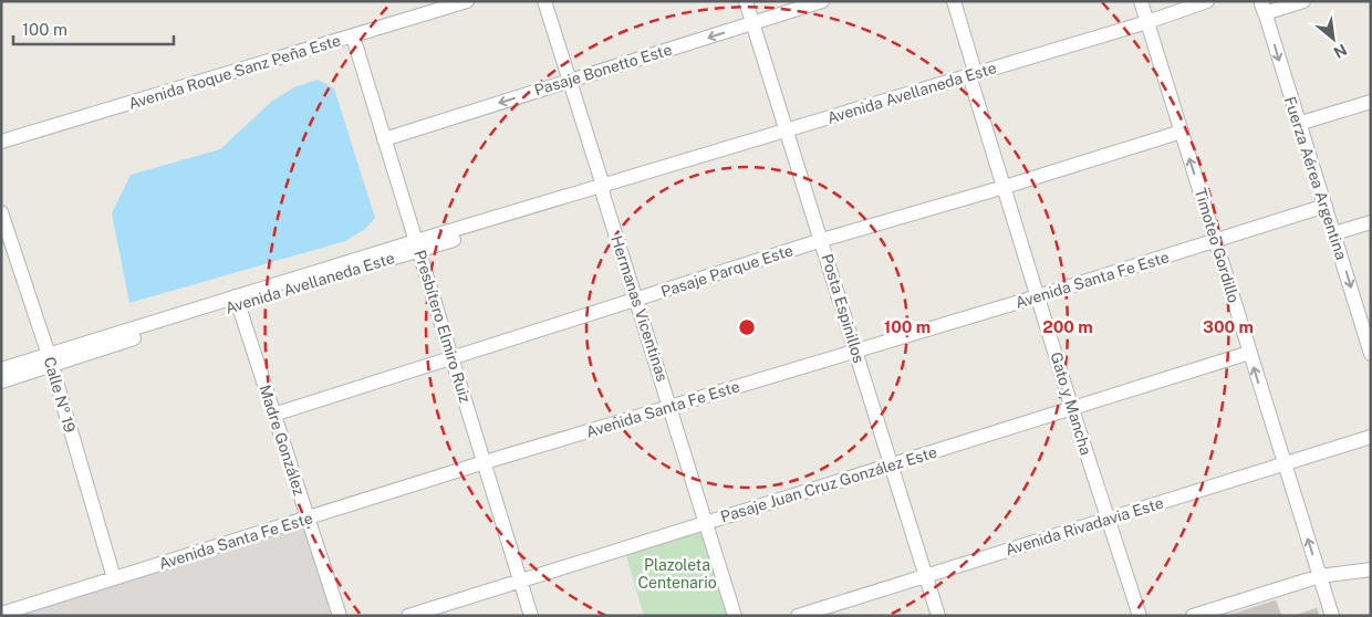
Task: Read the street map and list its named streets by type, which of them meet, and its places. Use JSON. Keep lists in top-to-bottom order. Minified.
{"streets":{"street":["Pasaje Bonetto Este","Avenida Roque Sanz Peña Este","Avenida Avellaneda Este","Fuerza Aérea Argentina","Timoteo Gordillo","Pasaje Parque Este","Avenida Santa Fe Este","Hermanas Vicentinas","Posta Espinillos","Presbítero Elmiro Ruiz","Calle Nº 19","Gato y Mancha","Madre González","Pasaje Juan Cruz González Este","Avenida Rivadavia Este"]},"crossings":[["Pasaje Bonetto Este","Hermanas Vicentinas"],["Pasaje Bonetto Este","Posta Espinillos"],["Pasaje Bonetto Este","Presbítero Elmiro Ruiz"],["Avenida Roque Sanz Peña Este","Presbítero Elmiro Ruiz"],["Avenida Avellaneda Este","Timoteo Gordillo"],["Avenida Avellaneda Este","Hermanas Vicentinas"],["Avenida Avellaneda Este","Posta Espinillos"],["Avenida Avellaneda Este","Presbítero Elmiro Ruiz"],["Avenida Avellaneda Este","Calle Nº 19"],["Avenida Avellaneda Este","Gato y Mancha"],["Avenida Avellaneda Este","Madre González"],["Fuerza Aérea Argentina","Avenida Santa Fe Este"],["Timoteo Gordillo","Pasaje Parque Este"],["Timoteo Gordillo","Avenida Santa Fe Este"],["Timoteo Gordillo","Pasaje Juan Cruz González Este"],["Timoteo Gordillo","Avenida Rivadavia Este"],["Pasaje Parque Este","Hermanas Vicentinas"],["Pasaje Parque Este","Posta Espinillos"],["Pasaje Parque Este","Presbítero Elmiro Ruiz"],["Pasaje Parque Este","Gato y Mancha"],["Pasaje Parque Este","Madre González"],["Avenida Santa Fe Este","Hermanas Vicentinas"],["Avenida Santa Fe Este","Posta Espinillos"],["Avenida Santa Fe Este","Presbítero Elmiro Ruiz"],["Avenida Santa Fe Este","Calle Nº 19"],["Avenida Santa Fe Este","Gato y Mancha"],["Avenida Santa Fe Este","Madre González"],["Hermanas Vicentinas","Pasaje Juan Cruz González Este"],["Posta Espinillos","Pasaje Juan Cruz González Este"],["Posta Espinillos","Avenida Rivadavia Este"],["Presbítero Elmiro Ruiz","Pasaje Juan Cruz González Este"],["Gato y Mancha","Pasaje Juan Cruz González Este"],["Gato y Mancha","Avenida Rivadavia Este"]],"one_way":["Pasaje Bonetto Este","Fuerza Aérea Argentina","Timoteo Gordillo"],"parks":["Plazoleta Centenario"],"scale_bar":"100 m","north":"bottom right","rings":["100 m","200 m","300 m"]}
